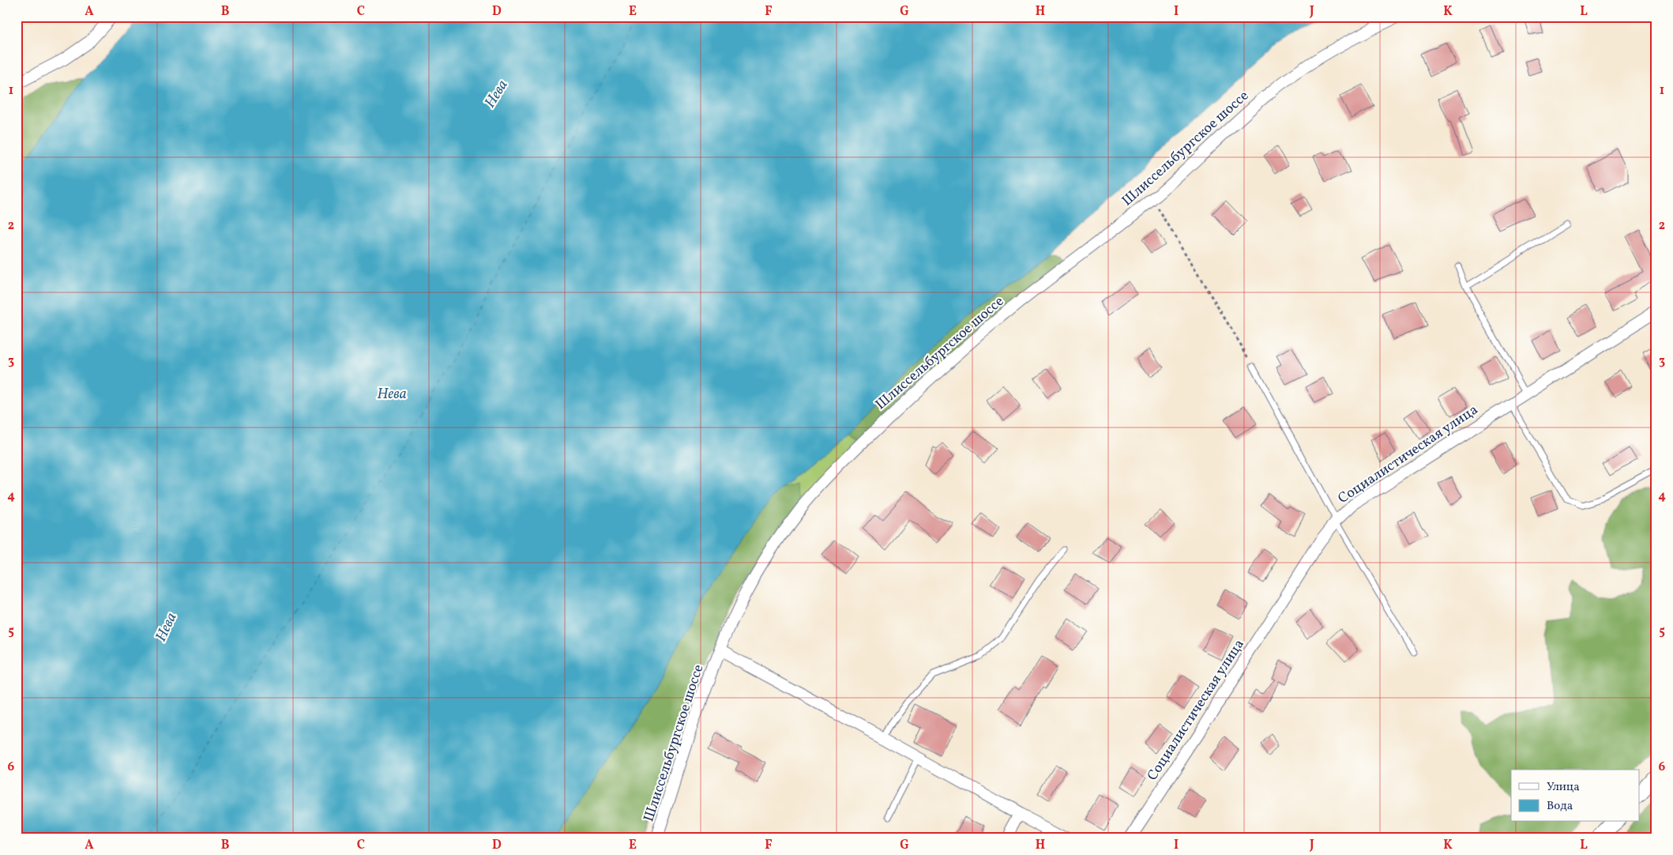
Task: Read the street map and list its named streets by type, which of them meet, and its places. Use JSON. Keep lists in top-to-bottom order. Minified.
{"streets":{"street":["Шлиссельбургское шоссе","Социалистическая улица"]},"water":["Нева"],"legend":["Улица","Вода"],"grid":{"columns":["A","B","C","D","E","F","G","H","I","J","K","L"],"rows":["1","2","3","4","5","6"]}}
